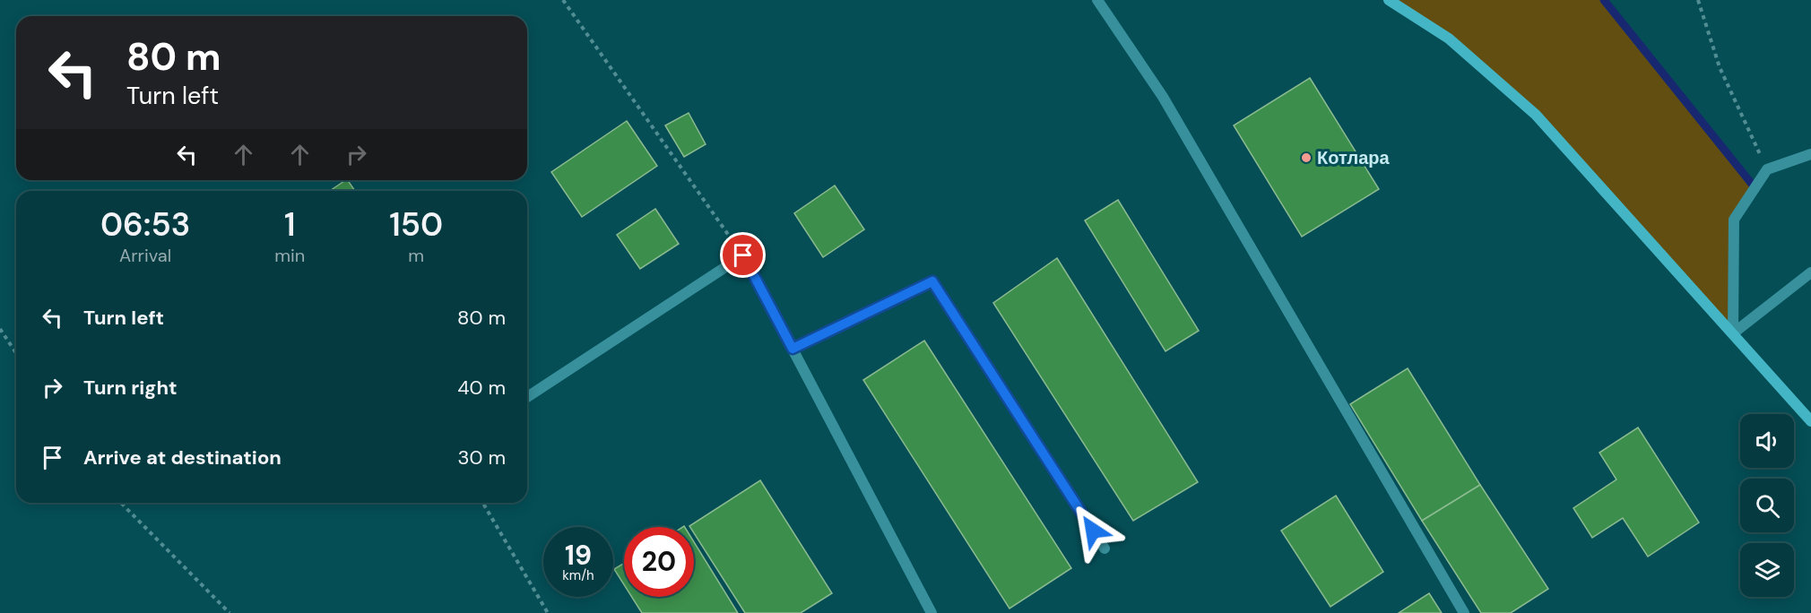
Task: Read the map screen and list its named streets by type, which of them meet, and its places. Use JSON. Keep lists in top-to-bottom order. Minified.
{"places":["Котлара"],"page":{"turn":["80 m","Turn left"],"eta":["06:53","Arrival","1","min","150","m"],"list":[{"name":"Turn left","value":"80 m"},{"name":"Turn right","value":"40 m"},{"name":"Arrive at destination","value":"30 m"}],"speed":"19 km/h","limit":"20"}}
